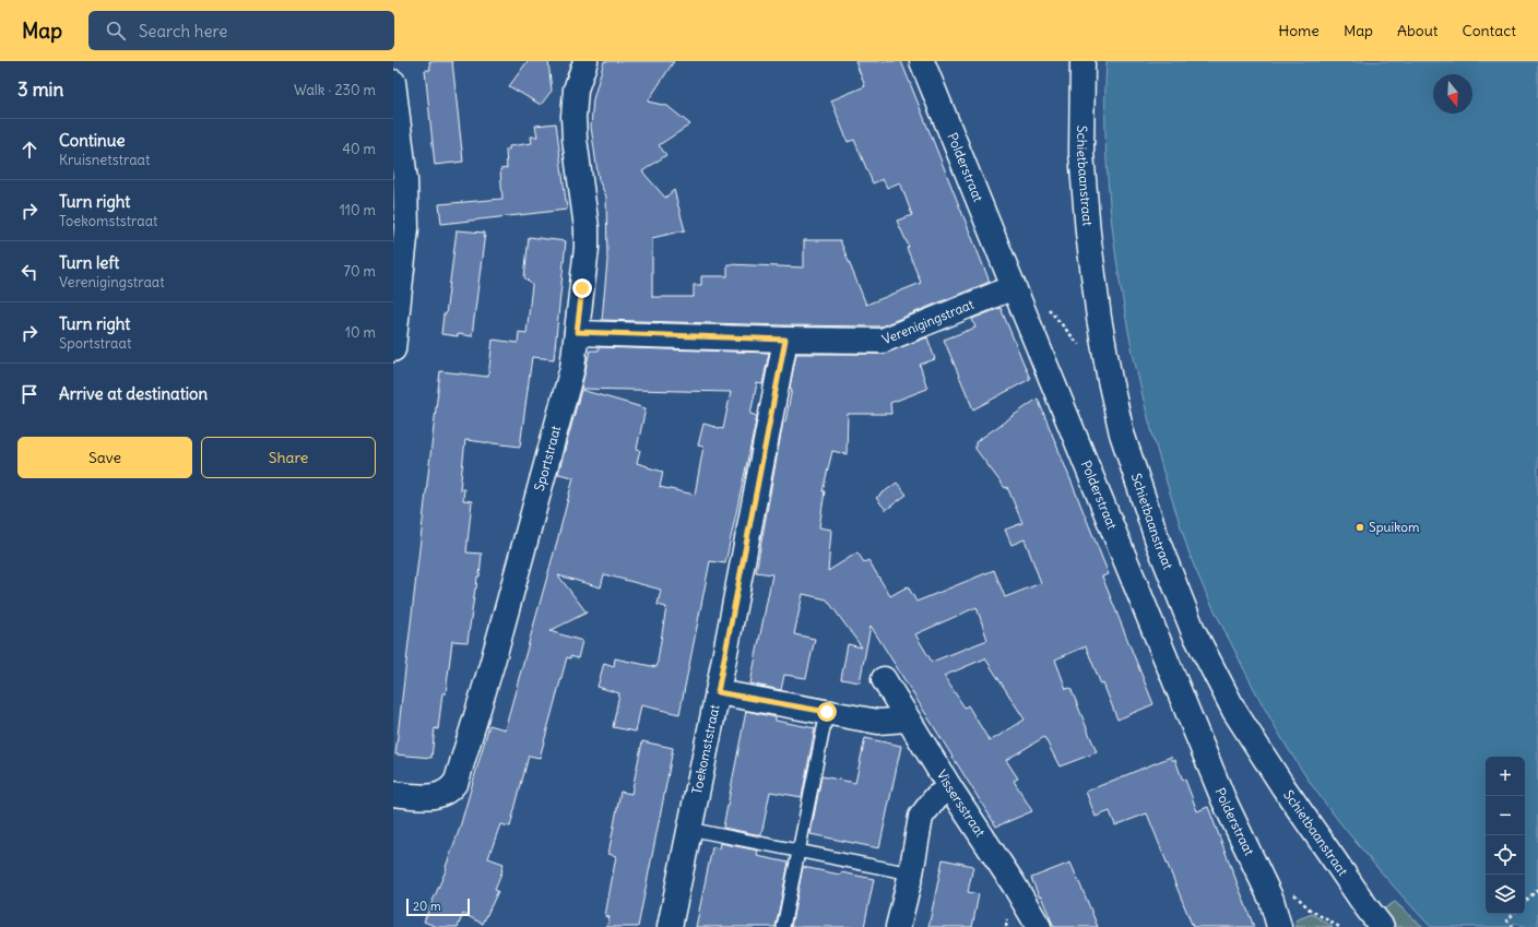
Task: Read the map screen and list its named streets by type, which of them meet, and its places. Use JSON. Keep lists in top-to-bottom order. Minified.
{"streets":{"street":["Polderstraat","Schietbaanstraat","Verenigingstraat","Sportstraat","Toekomststraat","Vissersstraat"]},"crossings":[["Polderstraat","Verenigingstraat"],["Verenigingstraat","Sportstraat"],["Verenigingstraat","Toekomststraat"]],"places":["Spuikom"],"scale_bar":"20 m","north":"bottom","page":{"header":"Map","search":"Search here","nav":["Home","Map","About","Contact"],"heading":["3 min","Walk · 230 m"],"list":[["Continue","Kruisnetstraat","40 m"],["Turn right","Toekomststraat","110 m"],["Turn left","Verenigingstraat","70 m"],["Turn right","Sportstraat","10 m"],"Arrive at destination"],"buttons":["Save","Share"],"map_buttons":["+","−"],"scale":"20 m"}}
